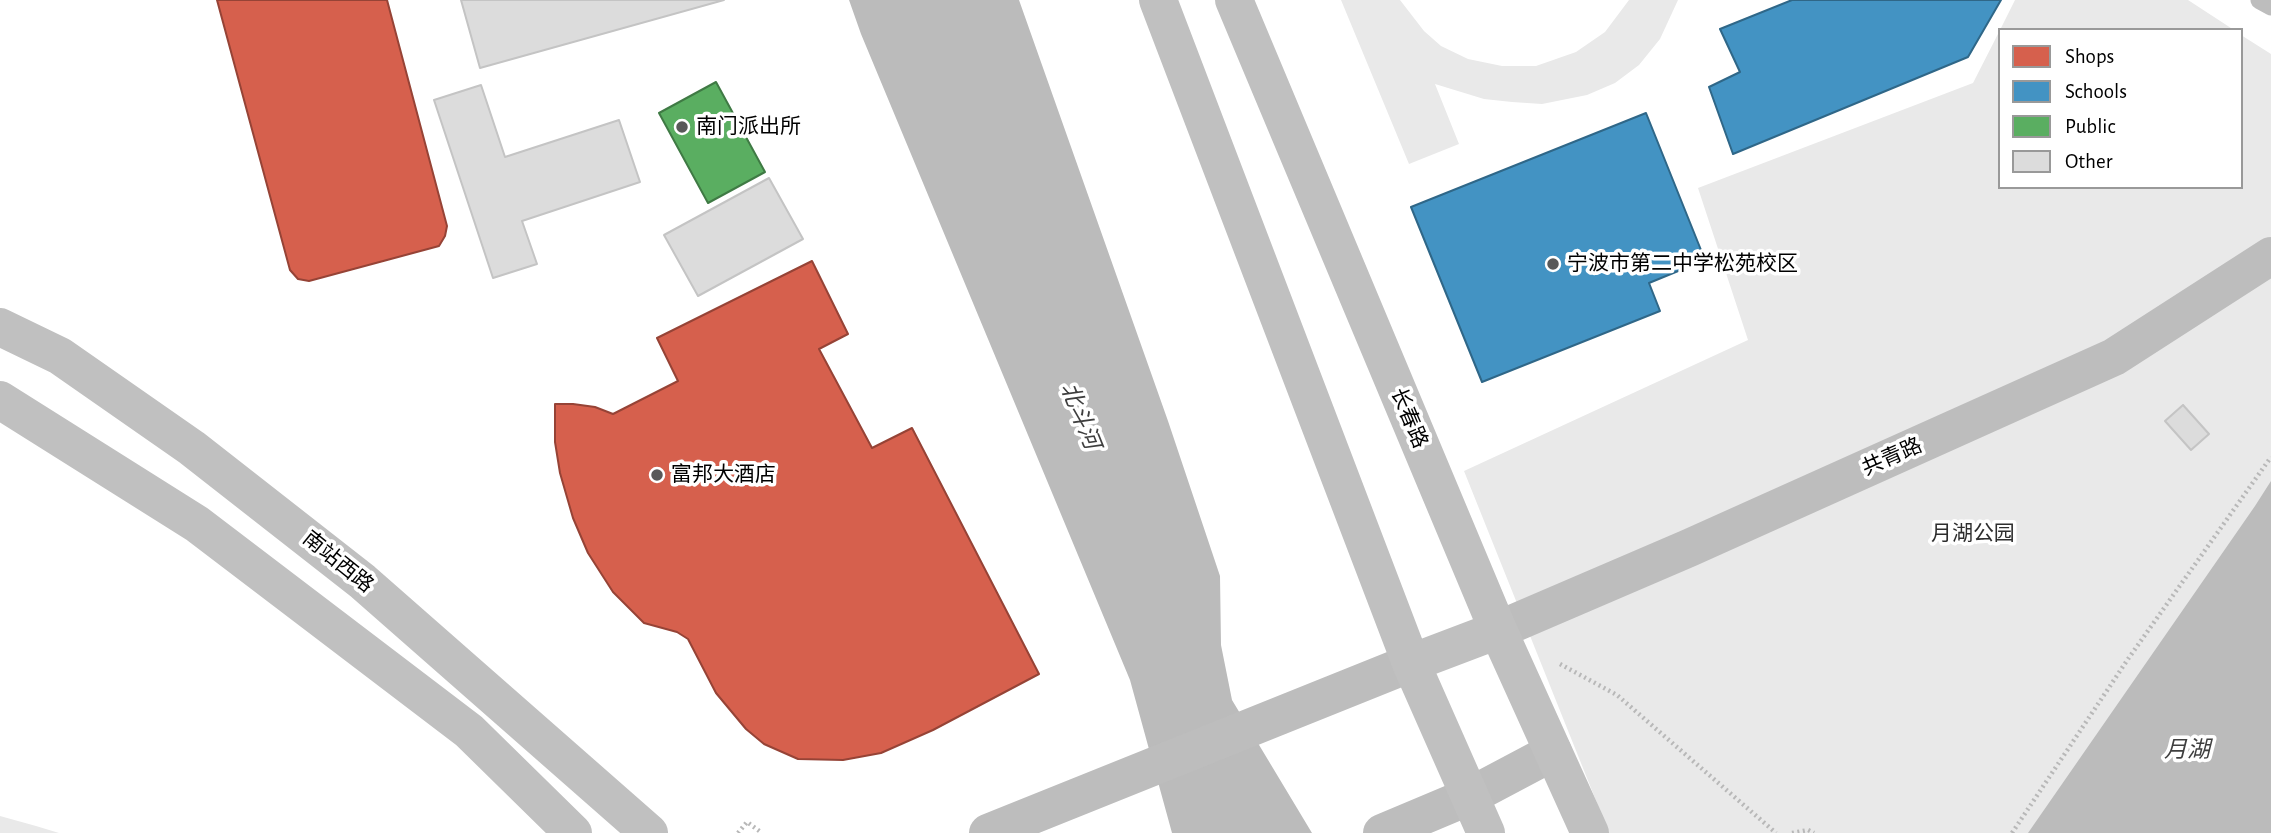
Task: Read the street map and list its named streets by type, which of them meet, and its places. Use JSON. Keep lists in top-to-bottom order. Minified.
{"streets":{"main road":["长春路","南站西路"],"street":["共青路"]},"crossings":[["长春路","共青路"]],"water":["北斗河","月湖"],"parks":["月湖公园"],"places":["南门派出所","宁波市第二中学松苑校区","富邦大酒店"],"legend":["Shops","Schools","Public","Other"]}
